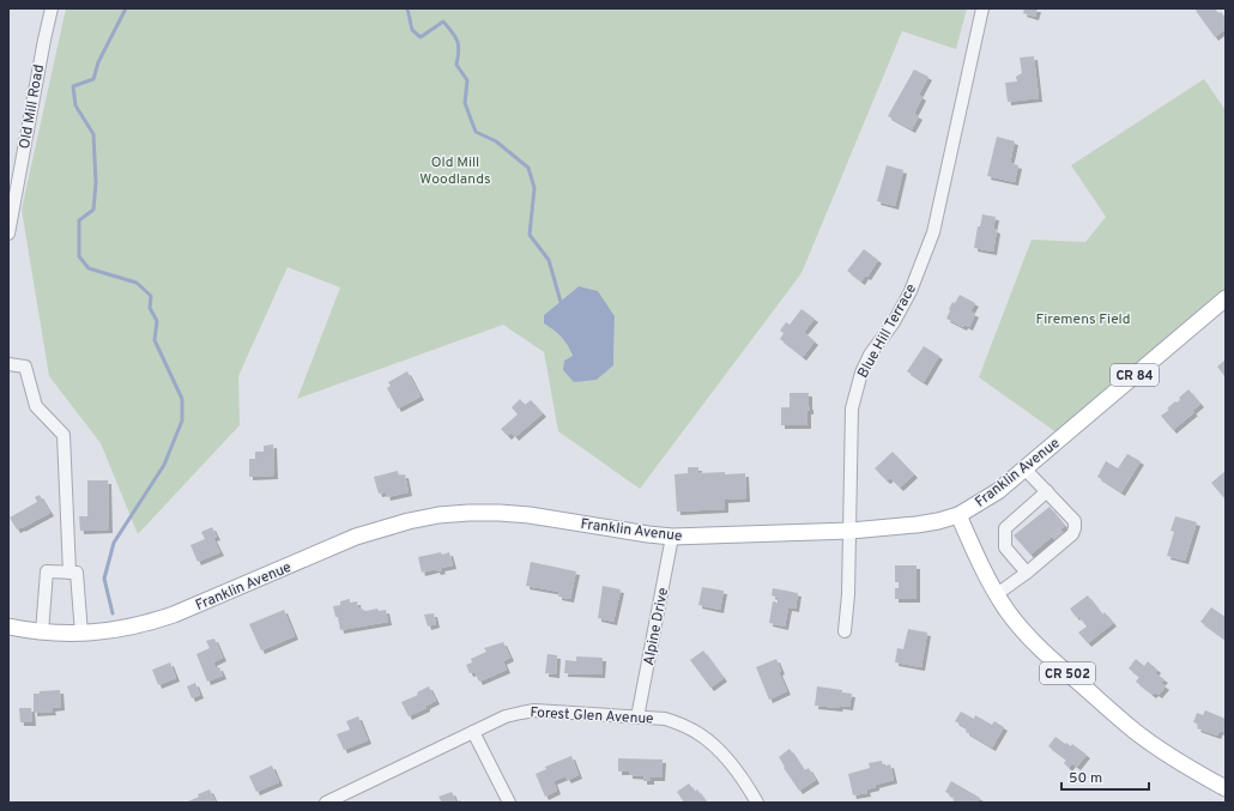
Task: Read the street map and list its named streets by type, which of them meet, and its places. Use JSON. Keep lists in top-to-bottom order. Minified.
{"streets":{"main road":["CR 84","Franklin Avenue","CR 502"],"street":["Old Mill Road","Blue Hill Terrace","Alpine Drive","Forest Glen Avenue"]},"crossings":[["Blue Hill Terrace","Franklin Avenue"],["Franklin Avenue","Alpine Drive"],["Franklin Avenue","CR 502"],["Alpine Drive","Forest Glen Avenue"]],"parks":["Old Mill Woodlands","Firemens Field"],"scale_bar":"50 m"}
